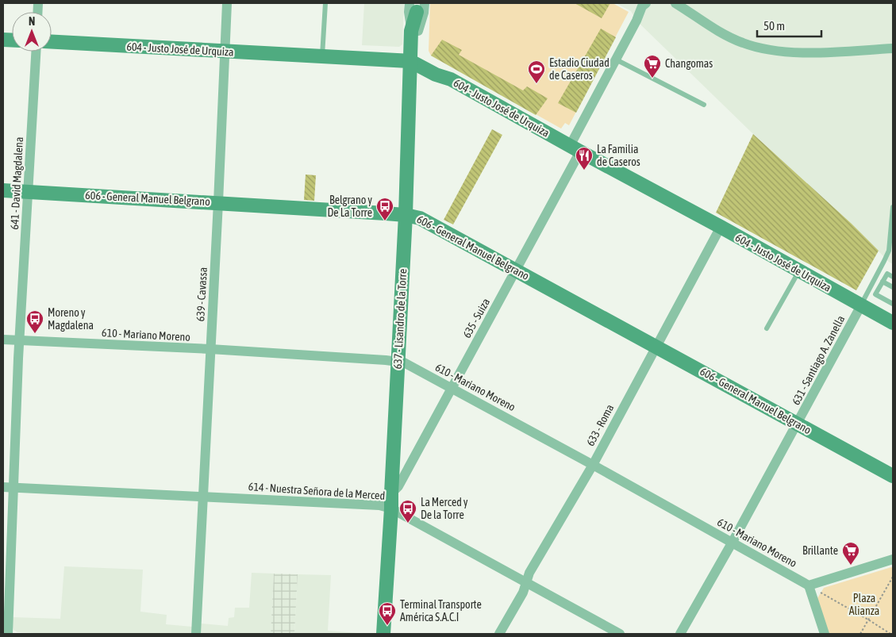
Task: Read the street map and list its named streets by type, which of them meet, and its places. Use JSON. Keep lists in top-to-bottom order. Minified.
{"streets":{"street":["604 - Justo José de Urquiza","641 - David Magdalena","606 - General Manuel Belgrano","639 - Cavassa","635 - Suiza","637 - Lisandro de la Torre","610 - Mariano Moreno","631 - Santiago A. Zanella","633 - Roma","614 - Nuestra Señora de la Merced"]},"crossings":[["604 - Justo José de Urquiza","639 - Cavassa"],["604 - Justo José de Urquiza","635 - Suiza"],["604 - Justo José de Urquiza","637 - Lisandro de la Torre"],["604 - Justo José de Urquiza","631 - Santiago A. Zanella"],["604 - Justo José de Urquiza","633 - Roma"],["641 - David Magdalena","606 - General Manuel Belgrano"],["641 - David Magdalena","610 - Mariano Moreno"],["641 - David Magdalena","614 - Nuestra Señora de la Merced"],["606 - General Manuel Belgrano","639 - Cavassa"],["606 - General Manuel Belgrano","635 - Suiza"],["606 - General Manuel Belgrano","637 - Lisandro de la Torre"],["606 - General Manuel Belgrano","631 - Santiago A. Zanella"],["606 - General Manuel Belgrano","633 - Roma"],["639 - Cavassa","610 - Mariano Moreno"],["639 - Cavassa","614 - Nuestra Señora de la Merced"],["635 - Suiza","637 - Lisandro de la Torre"],["635 - Suiza","610 - Mariano Moreno"],["637 - Lisandro de la Torre","610 - Mariano Moreno"],["637 - Lisandro de la Torre","614 - Nuestra Señora de la Merced"],["610 - Mariano Moreno","631 - Santiago A. Zanella"],["610 - Mariano Moreno","633 - Roma"],["633 - Roma","614 - Nuestra Señora de la Merced"]],"parks":["Plaza Alianza"],"places":{"supermarket":["Changomas","Brillante"],"sports":["Estadio Ciudad de Caseros"],"restaurant":["La Familia de Caseros"],"bus stop":["Belgrano y De La Torre","Moreno y Magdalena","La Merced y De la Torre","Terminal Transporte América S.A.C.I"]},"scale_bar":"50 m","north":"top"}
